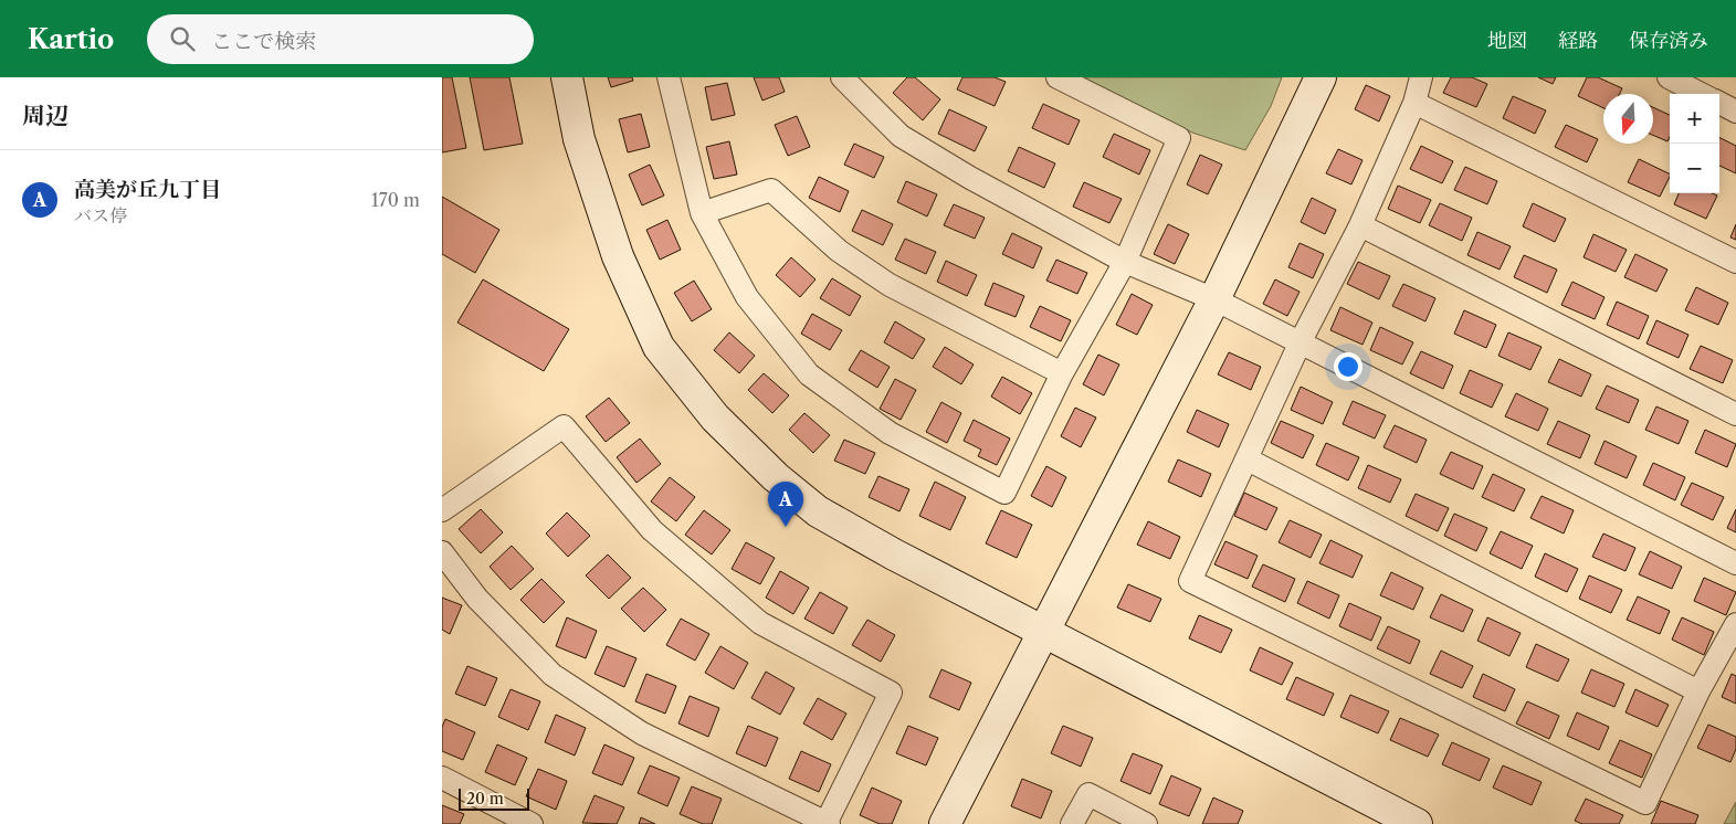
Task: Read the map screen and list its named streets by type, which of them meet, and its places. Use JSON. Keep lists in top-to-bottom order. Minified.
{"scale_bar":"20 m","north":"bottom","page":{"header":"Kartio","search":"ここで検索","nav":["地図","経路","保存済み"],"heading":"周辺","map_buttons":["+","−"],"list":[{"mark":"A","name":"高美が丘九丁目","note":"バス停","value":"170 m"}],"pins":"A","scale":"20 m"}}
